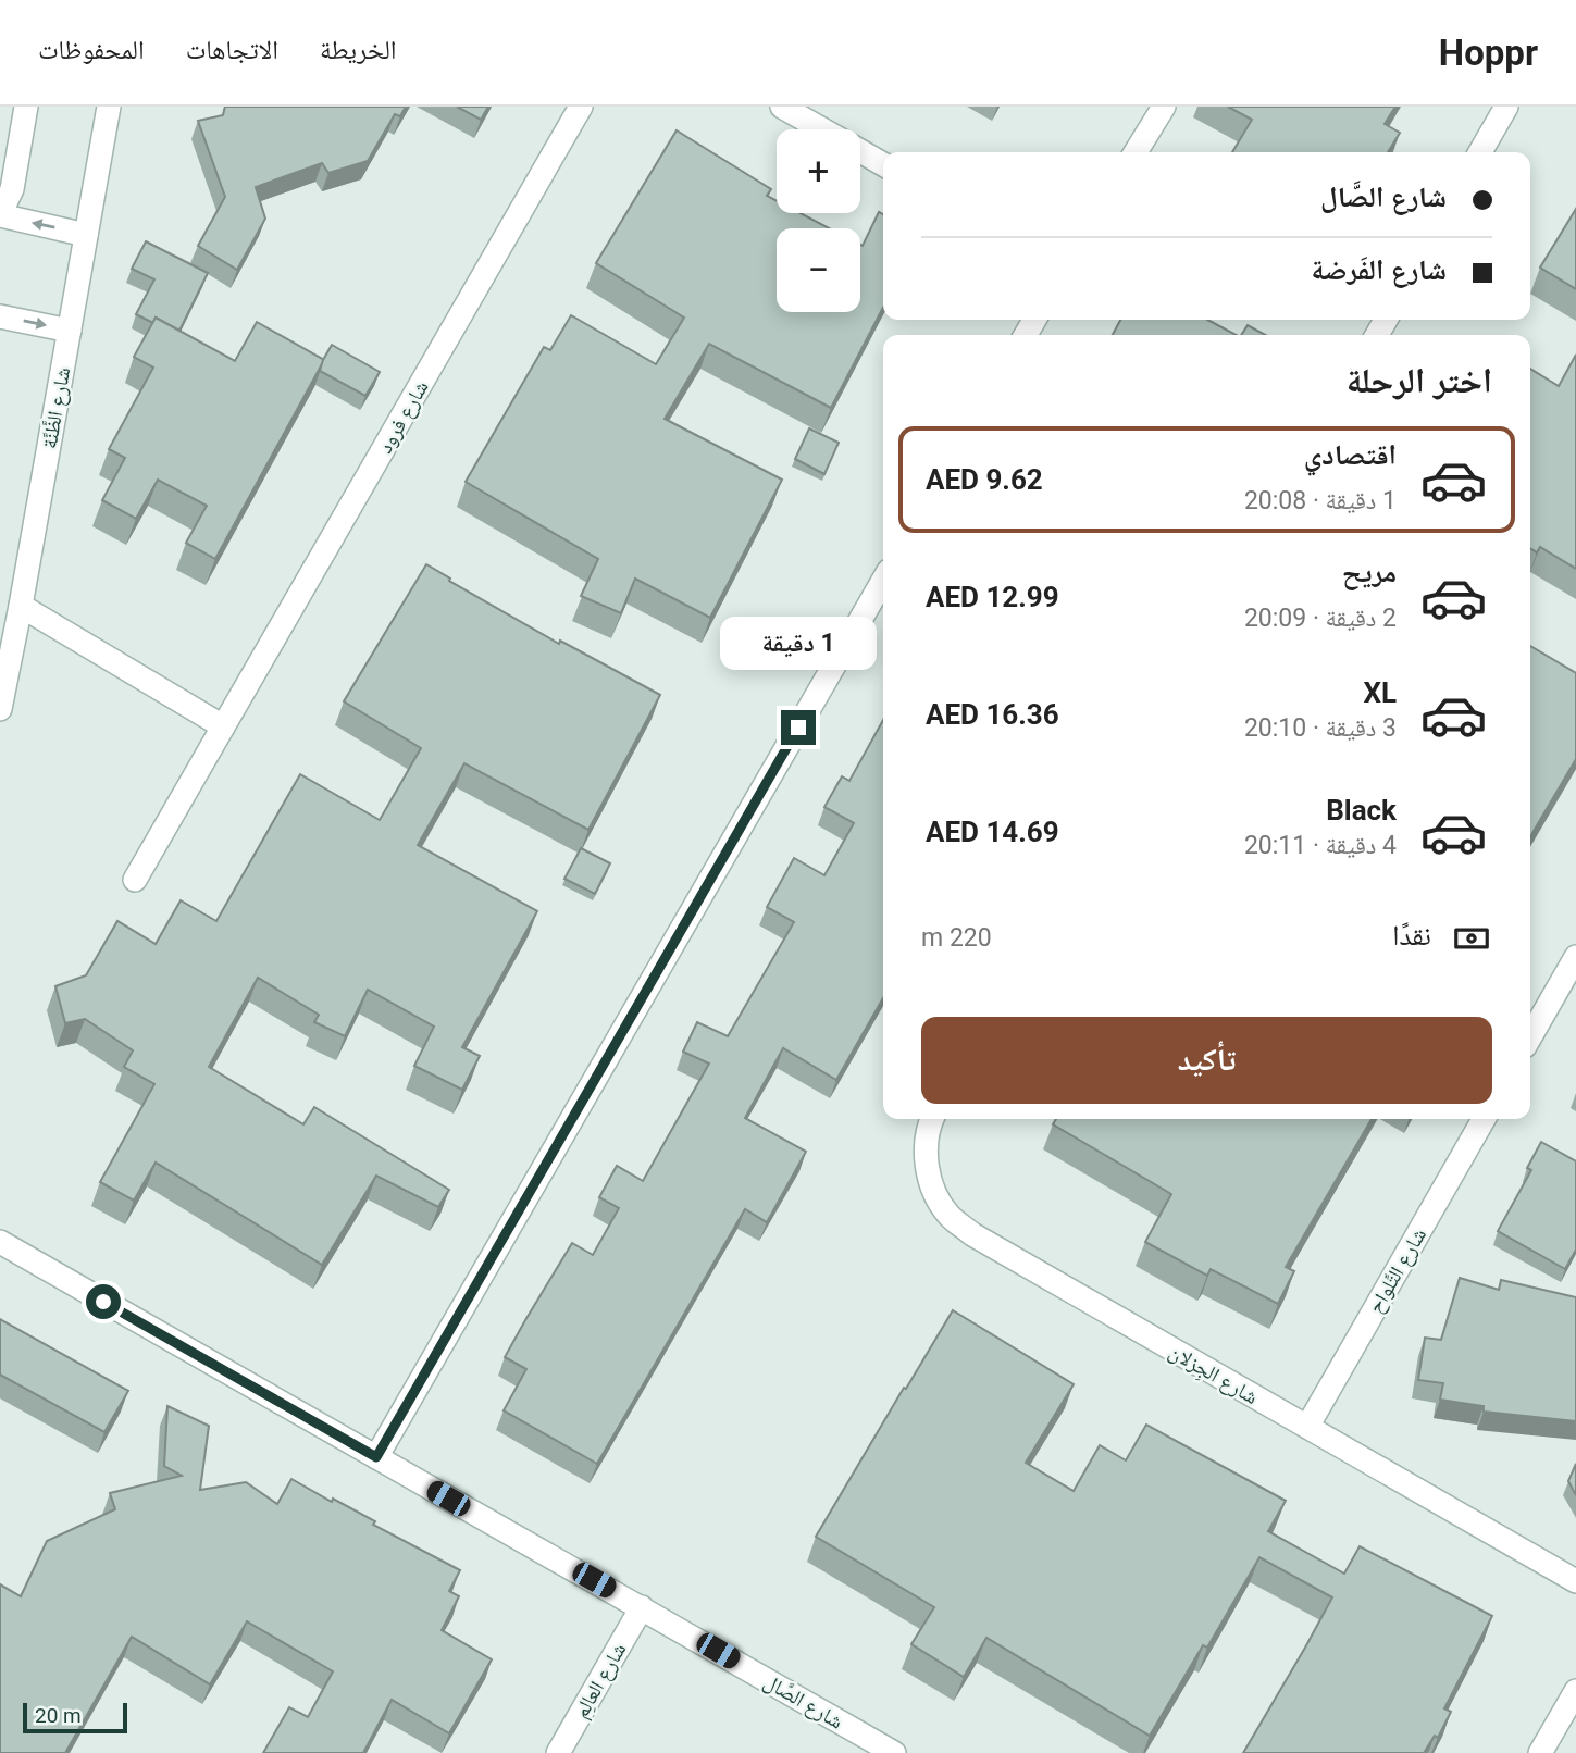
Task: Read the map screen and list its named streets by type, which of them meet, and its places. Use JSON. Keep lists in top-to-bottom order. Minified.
{"streets":{"street":["شارع الظَّنَّة","شارع فرود","شارع التِّلواح","شارع الجِزلان","شارع العالِم","شارع الصَّال"]},"crossings":[["شارع التِّلواح","شارع الجِزلان"],["شارع العالِم","شارع الصَّال"]],"scale_bar":"20 m","page":{"header":"Hoppr","nav":["الخريطة","الاتجاهات","المحفوظات"],"map_buttons":["+","−"],"banner":["شارع الصَّال","شارع الفَرضة"],"heading":"اختر الرحلة","list":[{"name":"اقتصادي","note":"1 دقيقة · 20:08","value":"AED 9.62"},{"name":"مريح","note":"2 دقيقة · 20:09","value":"AED 12.99"},{"name":"XL","note":"3 دقيقة · 20:10","value":"AED 16.36"},{"name":"Black","note":"4 دقيقة · 20:11","value":"AED 14.69"}],"bubble":"1 دقيقة","pay":["نقدًا","220 m"],"buttons":"تأكيد","scale":"20 m"}}
